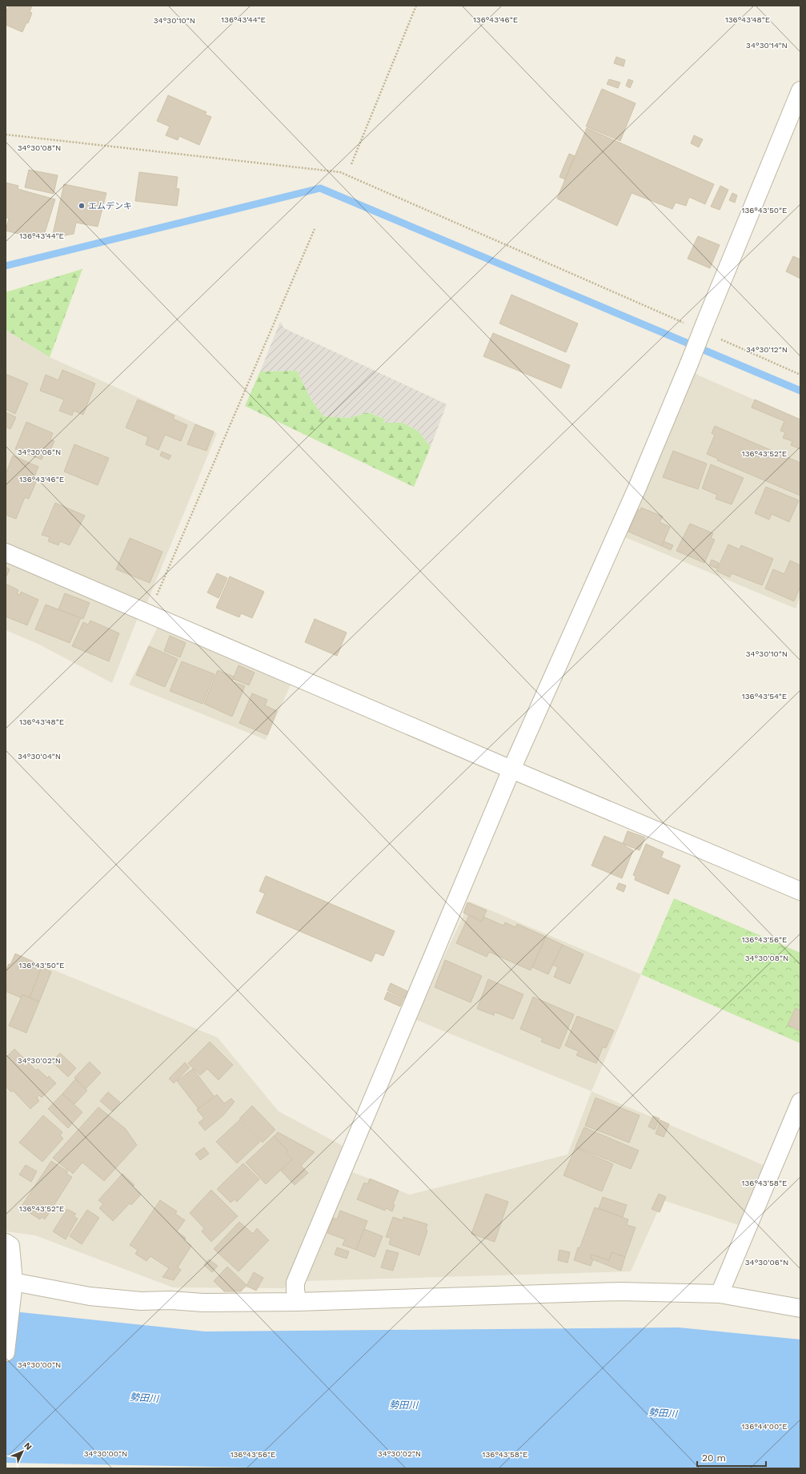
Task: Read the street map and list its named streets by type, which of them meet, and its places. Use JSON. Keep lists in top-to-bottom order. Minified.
{"water":["勢田川"],"places":["エムデンキ"],"scale_bar":"20 m","north":"top right","coordinates":["136°43'44\"E","136°43'46\"E","136°43'48\"E","34°30'10\"N","34°30'14\"N","34°30'08\"N","136°43'50\"E","34°30'12\"N","34°30'06\"N","136°43'52\"E","136°43'54\"E","34°30'04\"N","136°43'56\"E","34°30'02\"N","136°43'58\"E","34°30'00\"N","136°44'00\"E"]}
